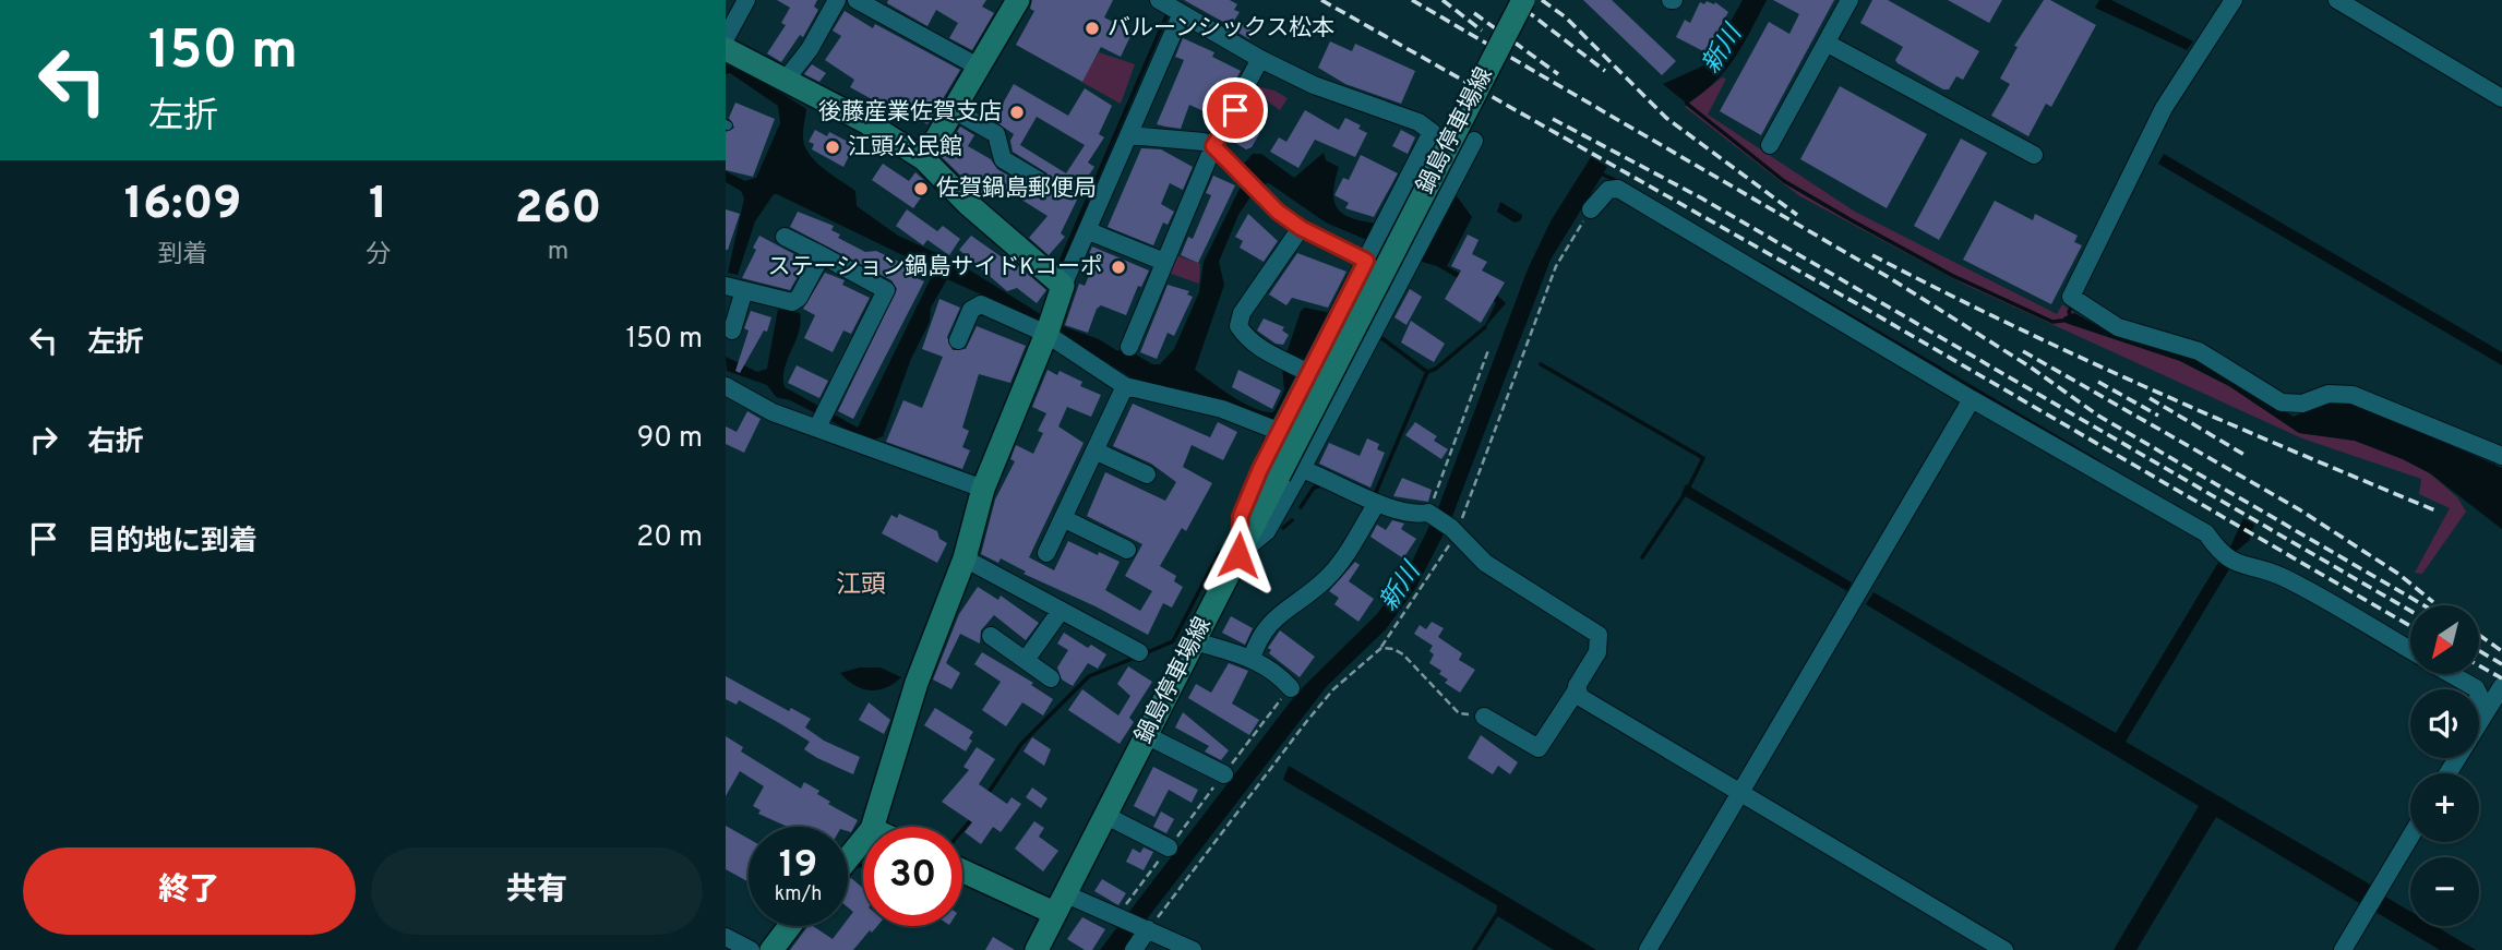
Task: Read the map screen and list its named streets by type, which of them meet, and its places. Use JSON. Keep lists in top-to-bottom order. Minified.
{"streets":{"main road":["鍋島停車場線"]},"districts":["江頭"],"water":["新川"],"places":["バルーンシックス松本","後藤産業佐賀支店","江頭公民館","佐賀鍋島郵便局","ステーション鍋島サイドKコーポ"],"north":"bottom left","page":{"turn":["150 m","左折"],"eta":["16:09","到着","1","分","260","m"],"list":[{"name":"左折","value":"150 m"},{"name":"右折","value":"90 m"},{"name":"目的地に到着","value":"20 m"}],"map_buttons":["+","−"],"speed":"19 km/h","limit":"30","buttons":["終了","共有"]}}
